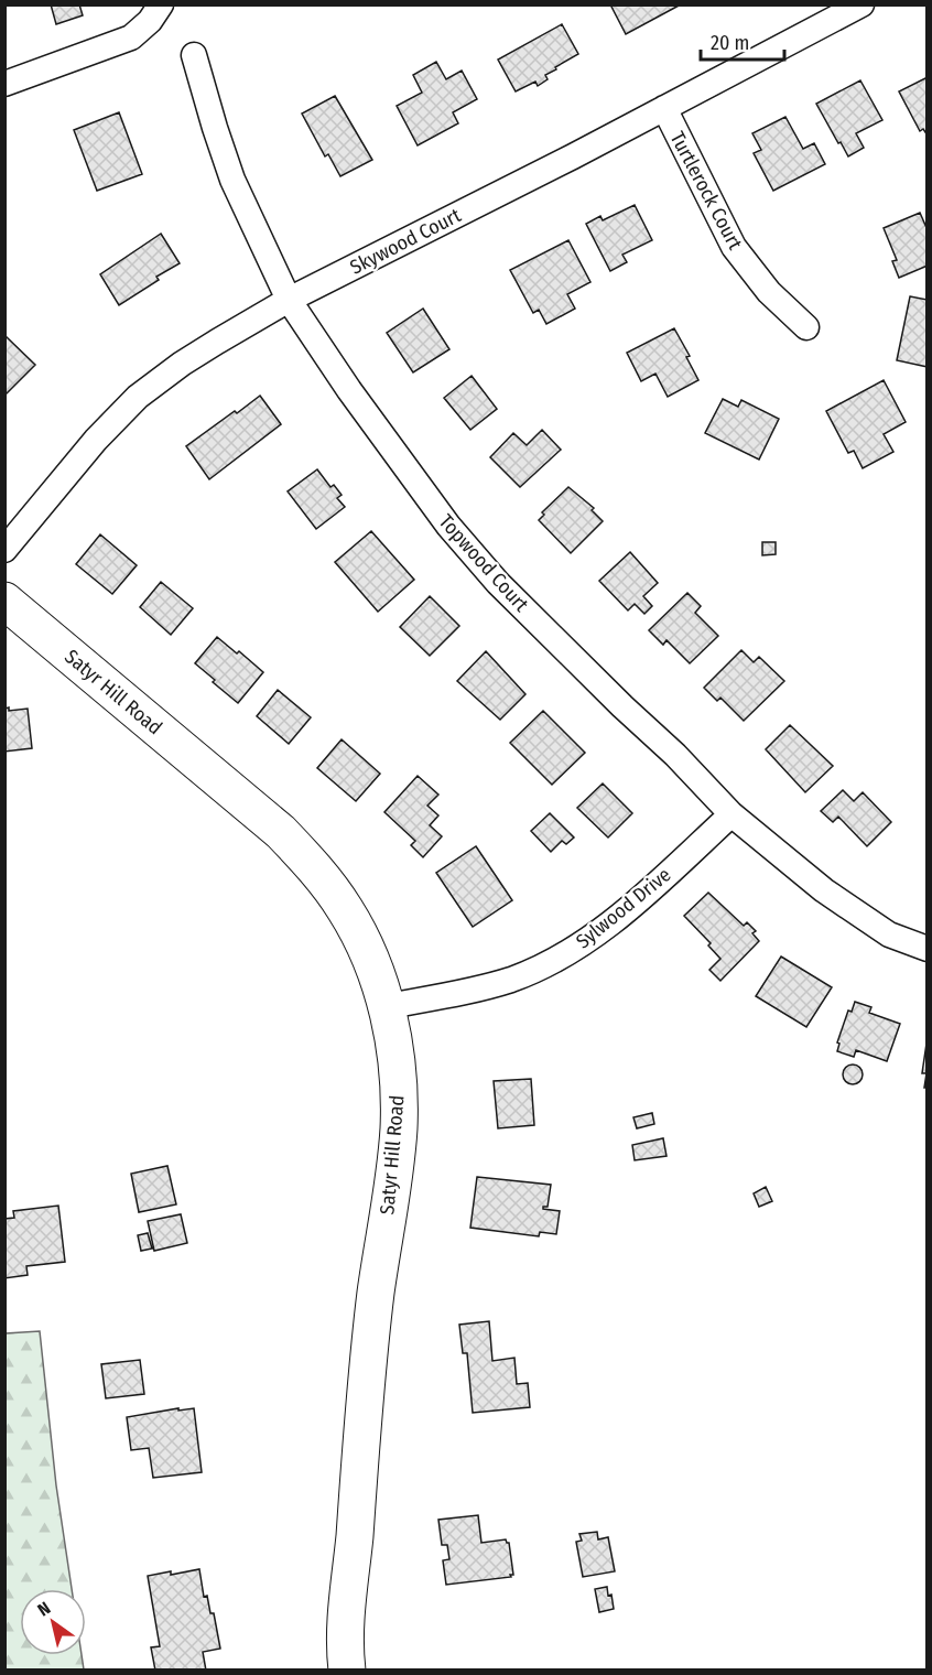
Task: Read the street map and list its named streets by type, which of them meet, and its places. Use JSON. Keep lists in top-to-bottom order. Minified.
{"streets":{"street":["Turtlerock Court","Skywood Court","Topwood Court","Satyr Hill Road","Sylwood Drive"]},"crossings":[["Turtlerock Court","Skywood Court"],["Skywood Court","Topwood Court"],["Topwood Court","Sylwood Drive"],["Satyr Hill Road","Sylwood Drive"]],"scale_bar":"20 m","north":"top left"}
